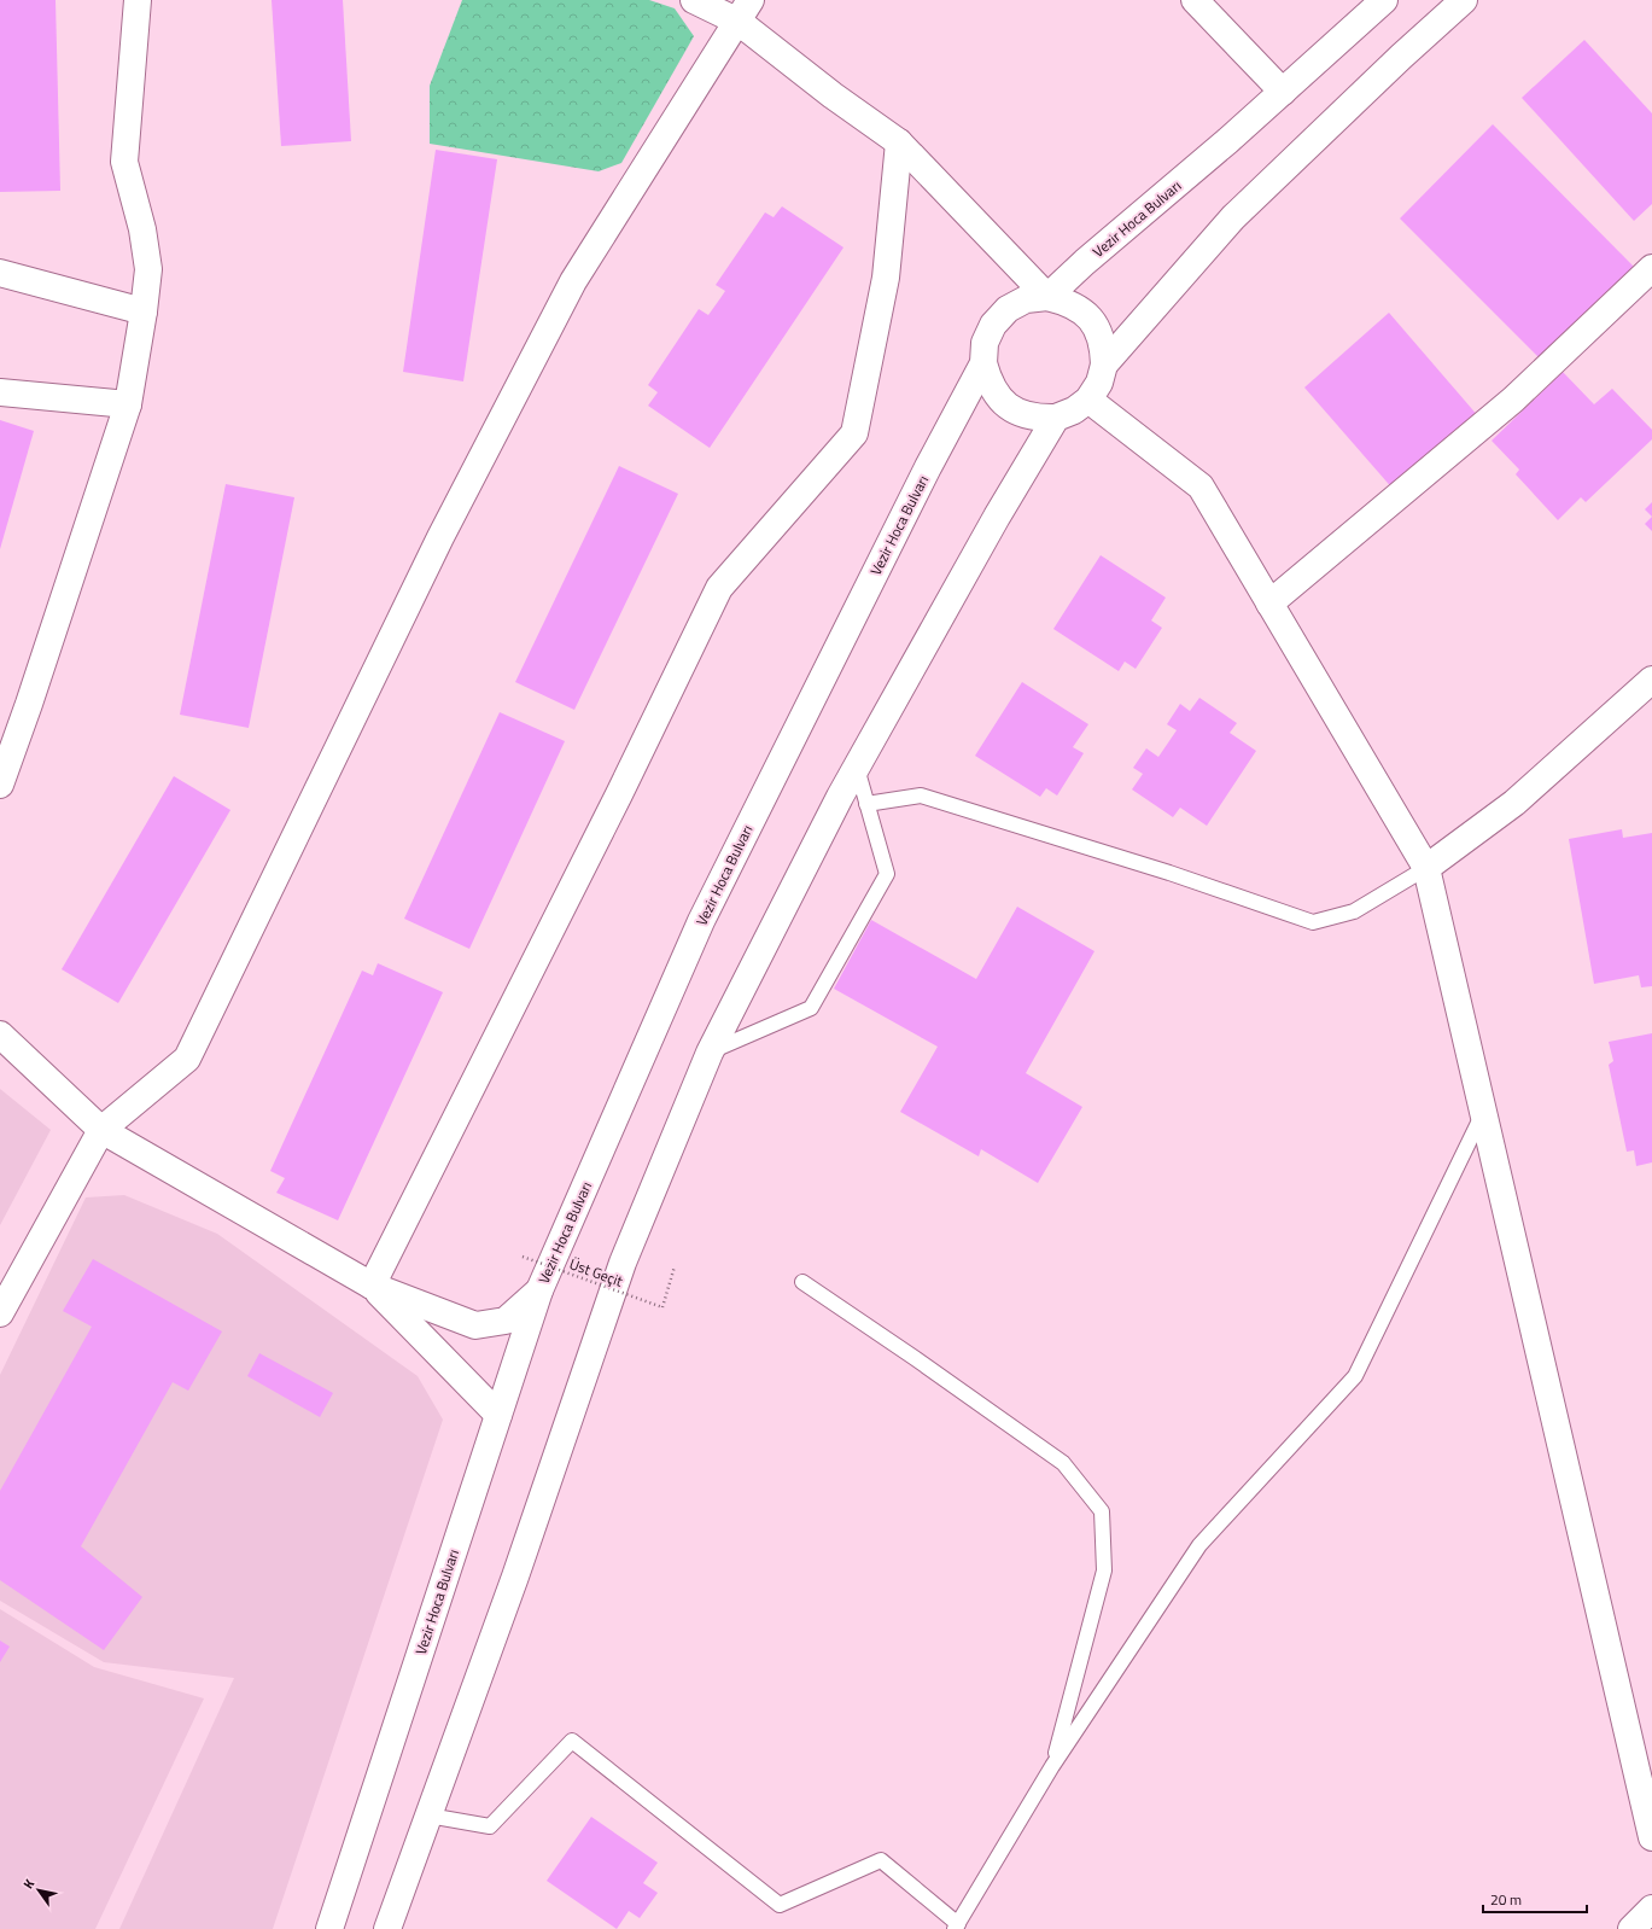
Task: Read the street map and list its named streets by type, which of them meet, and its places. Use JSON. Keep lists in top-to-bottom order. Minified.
{"streets":{"street":["Vezir Hoca Bulvarı"],"path":["Üst Geçit"]},"scale_bar":"20 m","north":"top left"}
